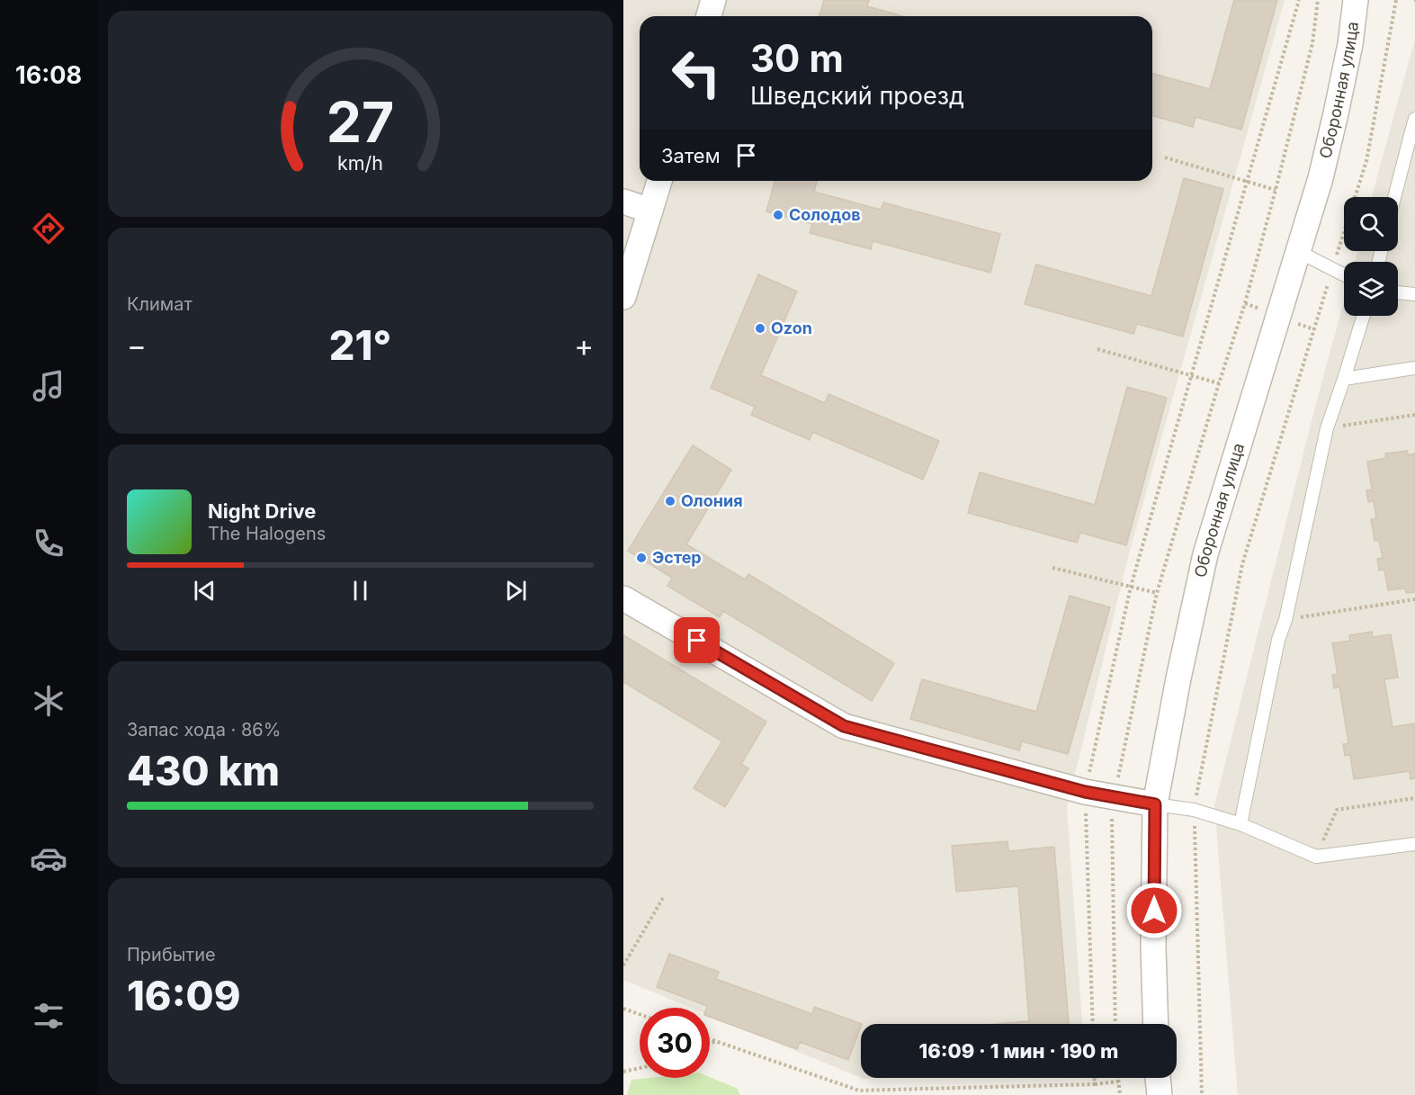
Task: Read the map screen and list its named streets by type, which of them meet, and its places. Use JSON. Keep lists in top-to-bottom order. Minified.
{"streets":{"street":["Оборонная улица"]},"places":["Солодов","Ozon","Олония","Эстер"],"page":{"tabs":"16:08","turn":["30 m","Шведский проезд"],"then":"Затем","tile":["Климат",["Запас хода · 86%","430 km"],["Прибытие","16:09"]],"heat":["−","21°","+"],"song":["Night Drive","The Halogens"],"limit":"30","trip":"16:09 · 1 мин · 190 m","gauge":["27","km/h"]}}
